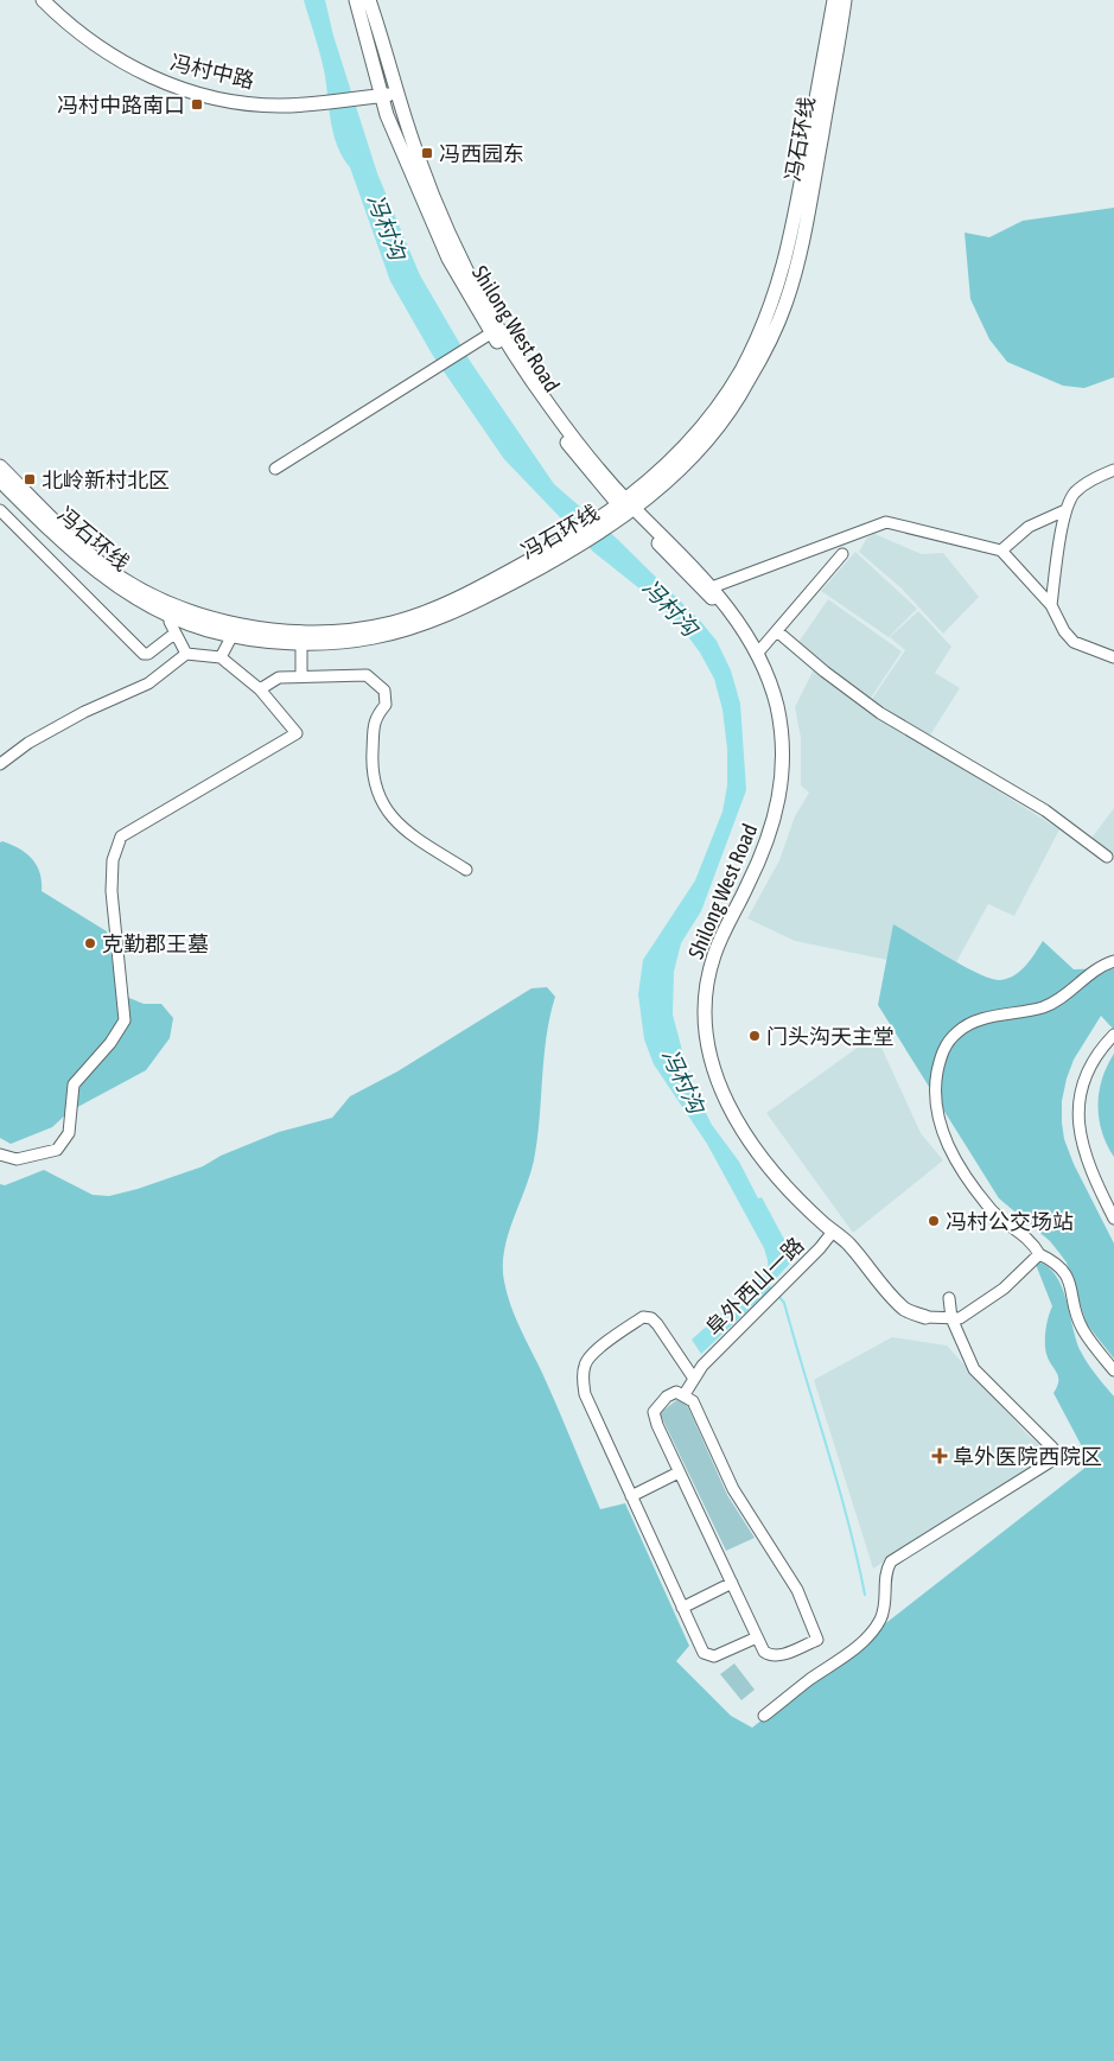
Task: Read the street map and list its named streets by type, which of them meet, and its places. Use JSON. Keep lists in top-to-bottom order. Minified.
{"streets":{"main road":["冯村中路","冯石环线","Shilong West Road"],"street":["阜外西山一路"]},"crossings":[["冯村中路","Shilong West Road"],["冯石环线","Shilong West Road"],["Shilong West Road","阜外西山一路"]],"water":["冯村沟"],"places":{"transit":["冯村中路南口","冯西园东","北岭新村北区"],"other":["克勤郡王墓","门头沟天主堂","冯村公交场站"],"health":["阜外医院西院区"]}}
